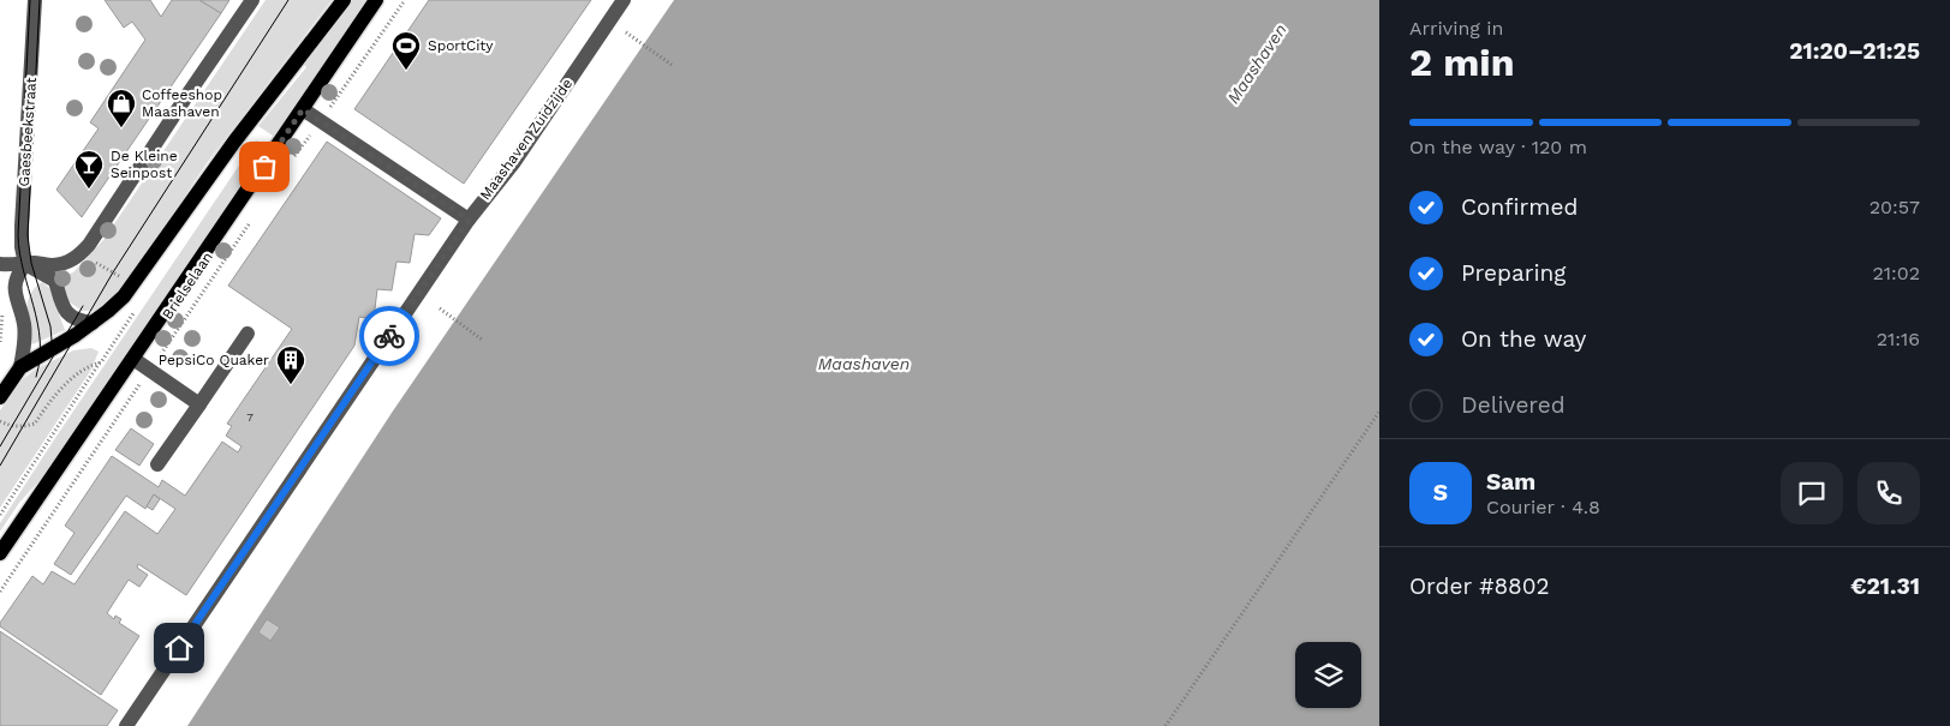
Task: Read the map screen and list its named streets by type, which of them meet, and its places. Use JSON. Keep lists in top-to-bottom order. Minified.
{"streets":{"main road":["Brielselaan"],"street":["Gaesbeekstraat","Maashaven Zuidzijde"]},"water":["Maashaven"],"places":{"sports":["SportCity"],"shop":["Coffeeshop Maashaven"],"bar":["De Kleine Seinpost"],"building":["PepsiCo Quaker"]},"house_numbers":["7"],"page":{"heading":["2 min","Arriving in","21:20–21:25"],"panel":["Sam","Courier · 4.8","Order #8802","€21.31"],"bar":"On the way · 120 m","list":[["Confirmed","20:57"],["Preparing","21:02"],["On the way","21:16"],"Delivered"],"round":"S"}}
